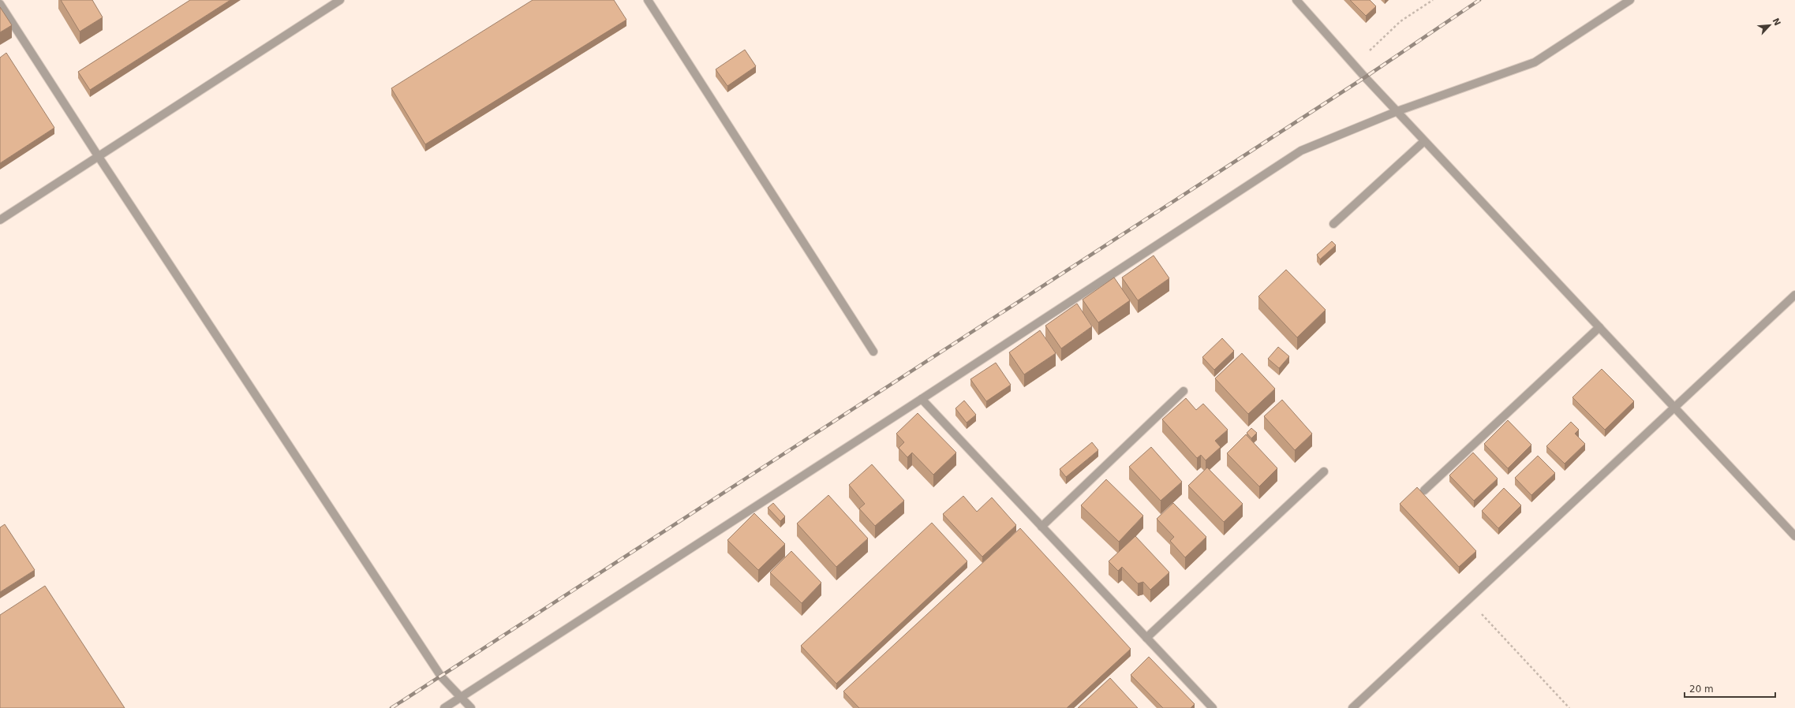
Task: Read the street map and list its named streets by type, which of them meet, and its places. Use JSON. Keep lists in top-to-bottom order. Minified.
{"scale_bar":"20 m","north":"top right"}
